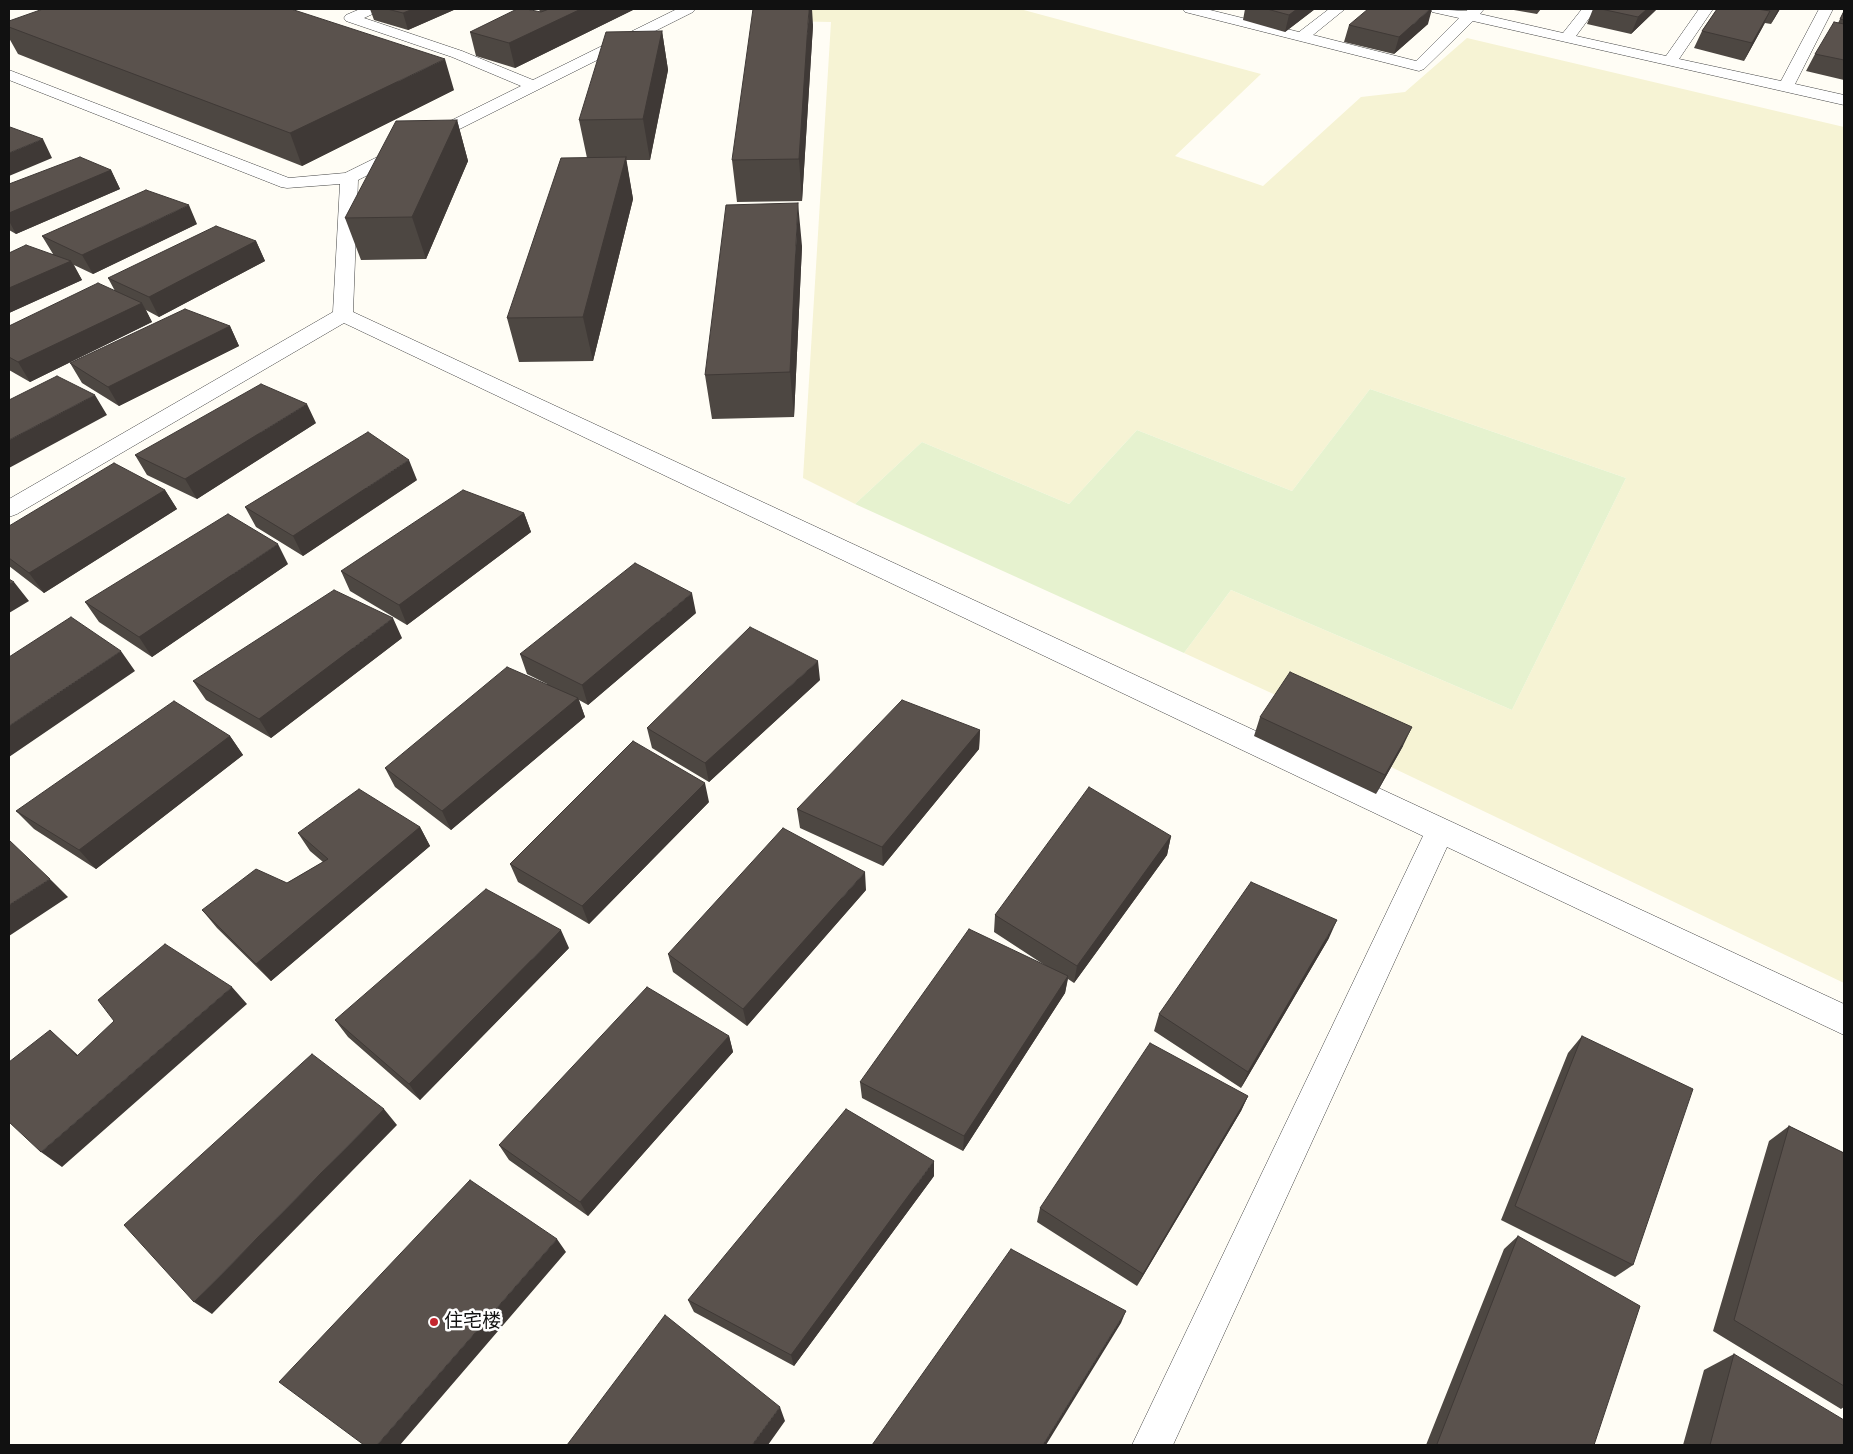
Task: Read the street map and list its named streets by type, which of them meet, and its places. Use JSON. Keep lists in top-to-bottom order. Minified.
{"places":["住宅楼"]}
